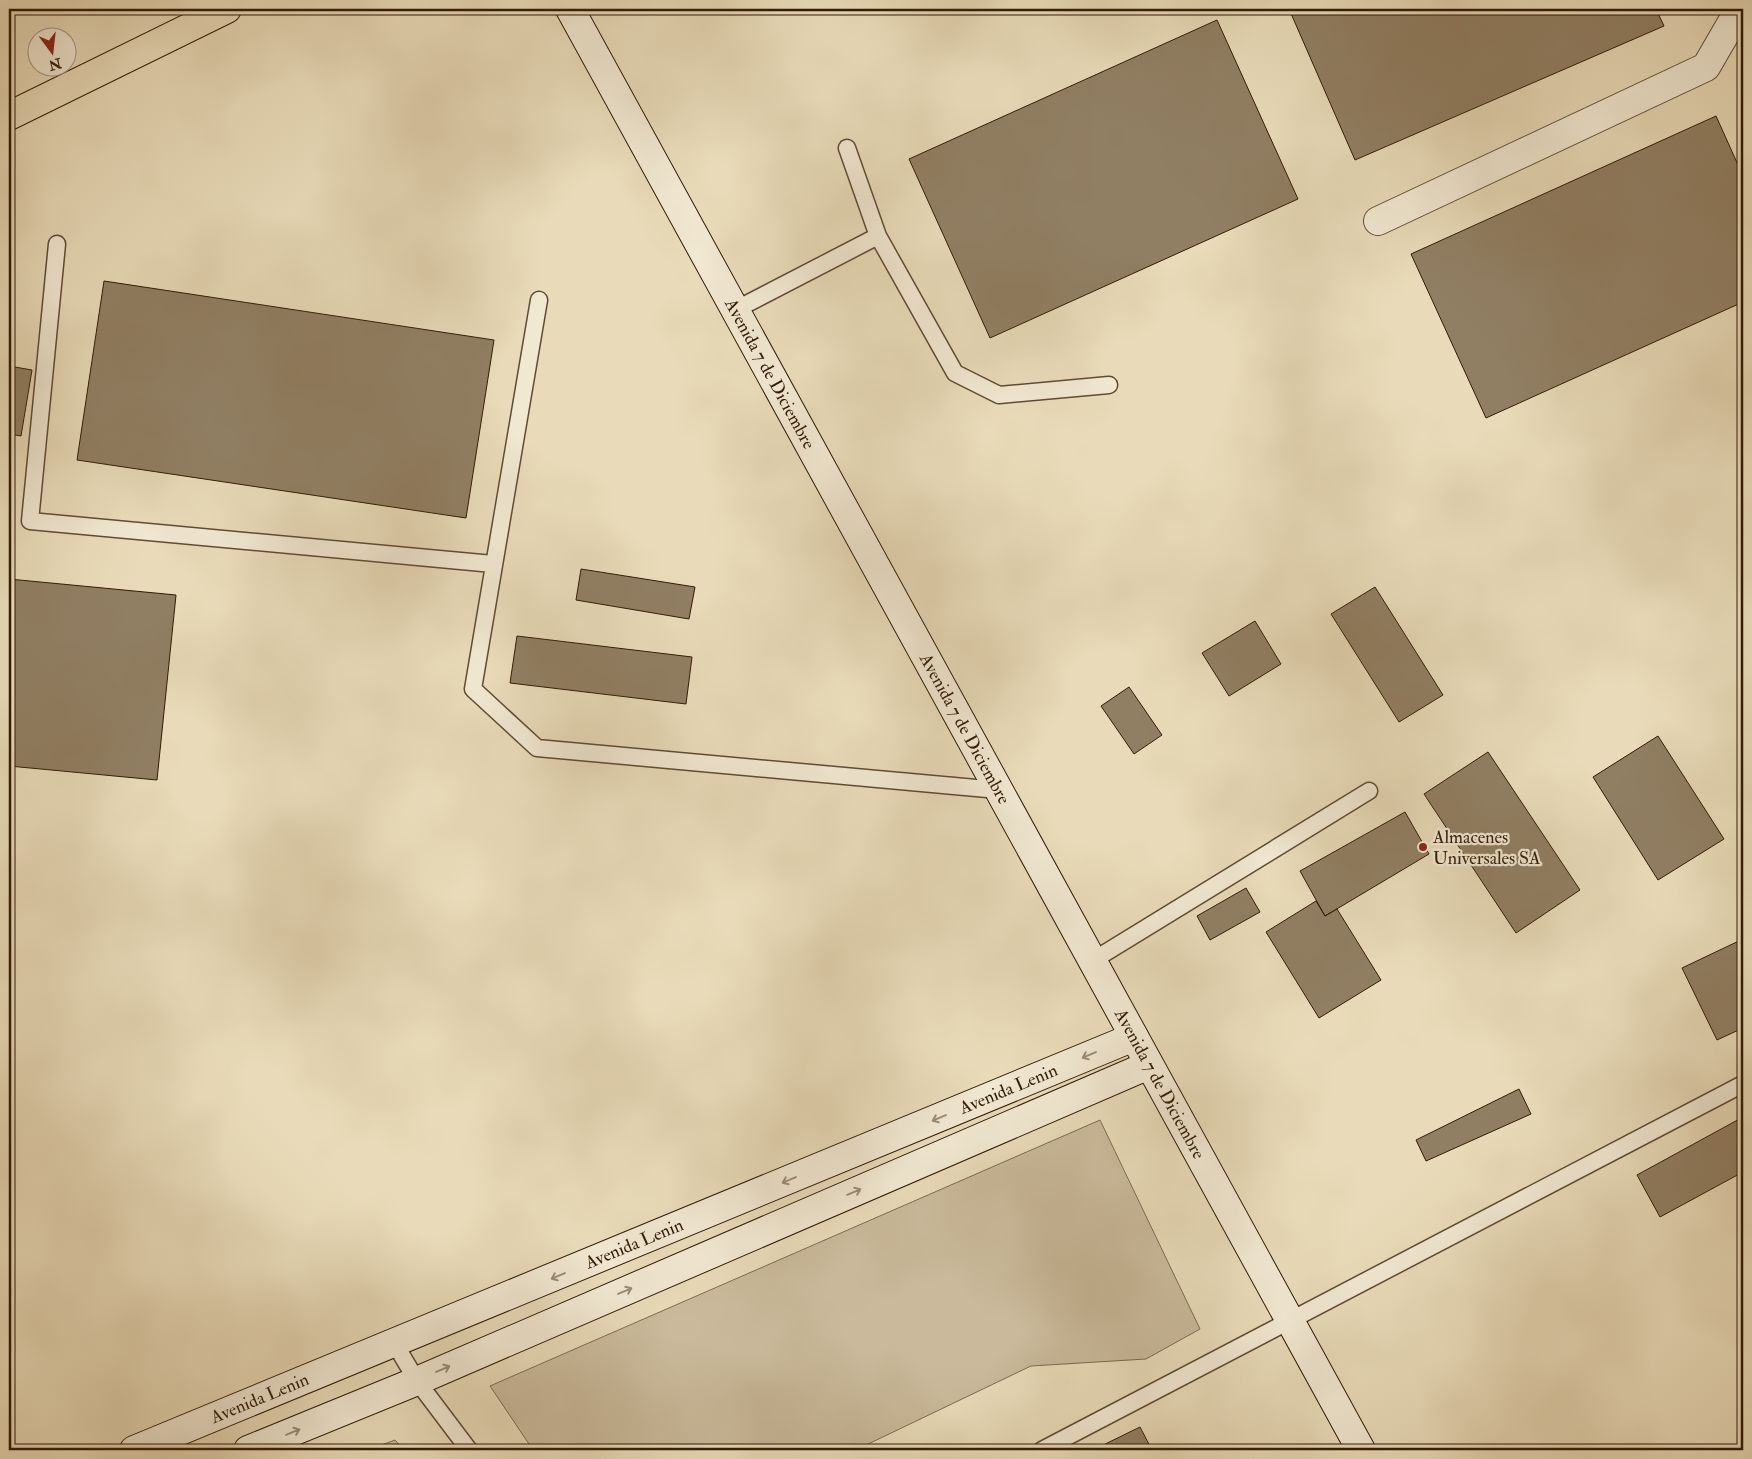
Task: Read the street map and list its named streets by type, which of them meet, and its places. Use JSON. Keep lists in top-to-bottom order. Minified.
{"streets":{"main road":["Avenida 7 de Diciembre","Avenida Lenin"]},"crossings":[["Avenida 7 de Diciembre","Avenida Lenin"]],"places":["Almacenes Universales SA"],"north":"bottom"}
